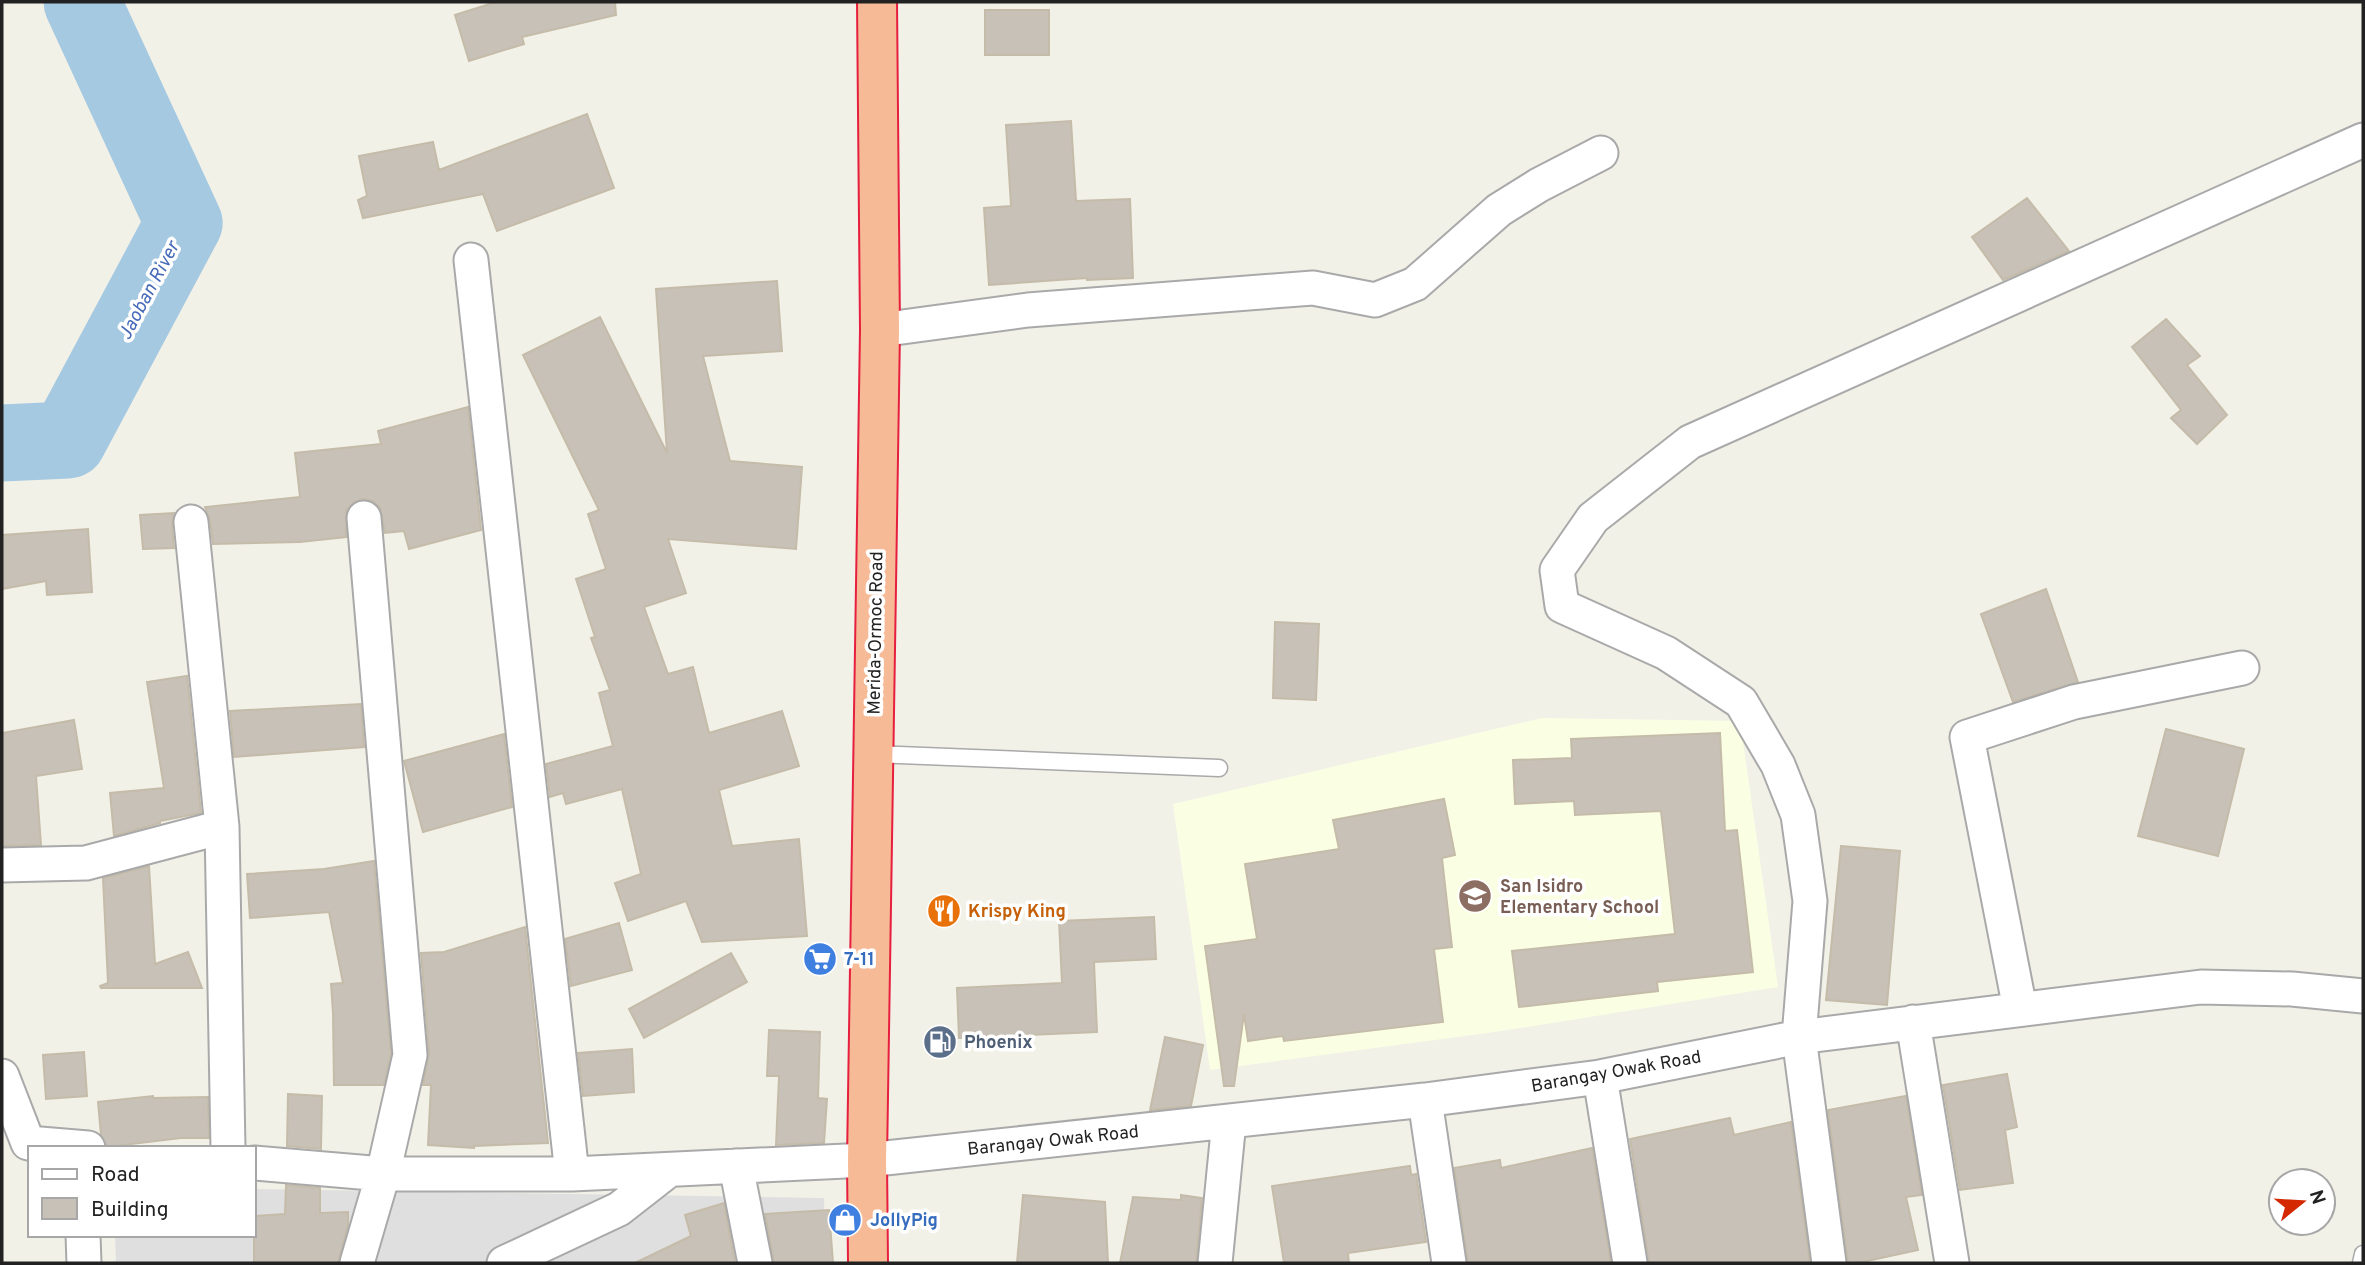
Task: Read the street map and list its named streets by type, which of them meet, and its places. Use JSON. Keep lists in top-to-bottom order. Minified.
{"streets":{"highway":["Merida-Ormoc Road"],"street":["Barangay Owak Road"]},"crossings":[["Merida-Ormoc Road","Barangay Owak Road"]],"water":["Jaoban River"],"places":{"school or university":["San Isidro Elementary School"],"restaurant":["Krispy King"],"supermarket":["7-11"],"fuel station":["Phoenix"],"shop":["JollyPig"]},"legend":["Road","Building"],"north":"right"}
